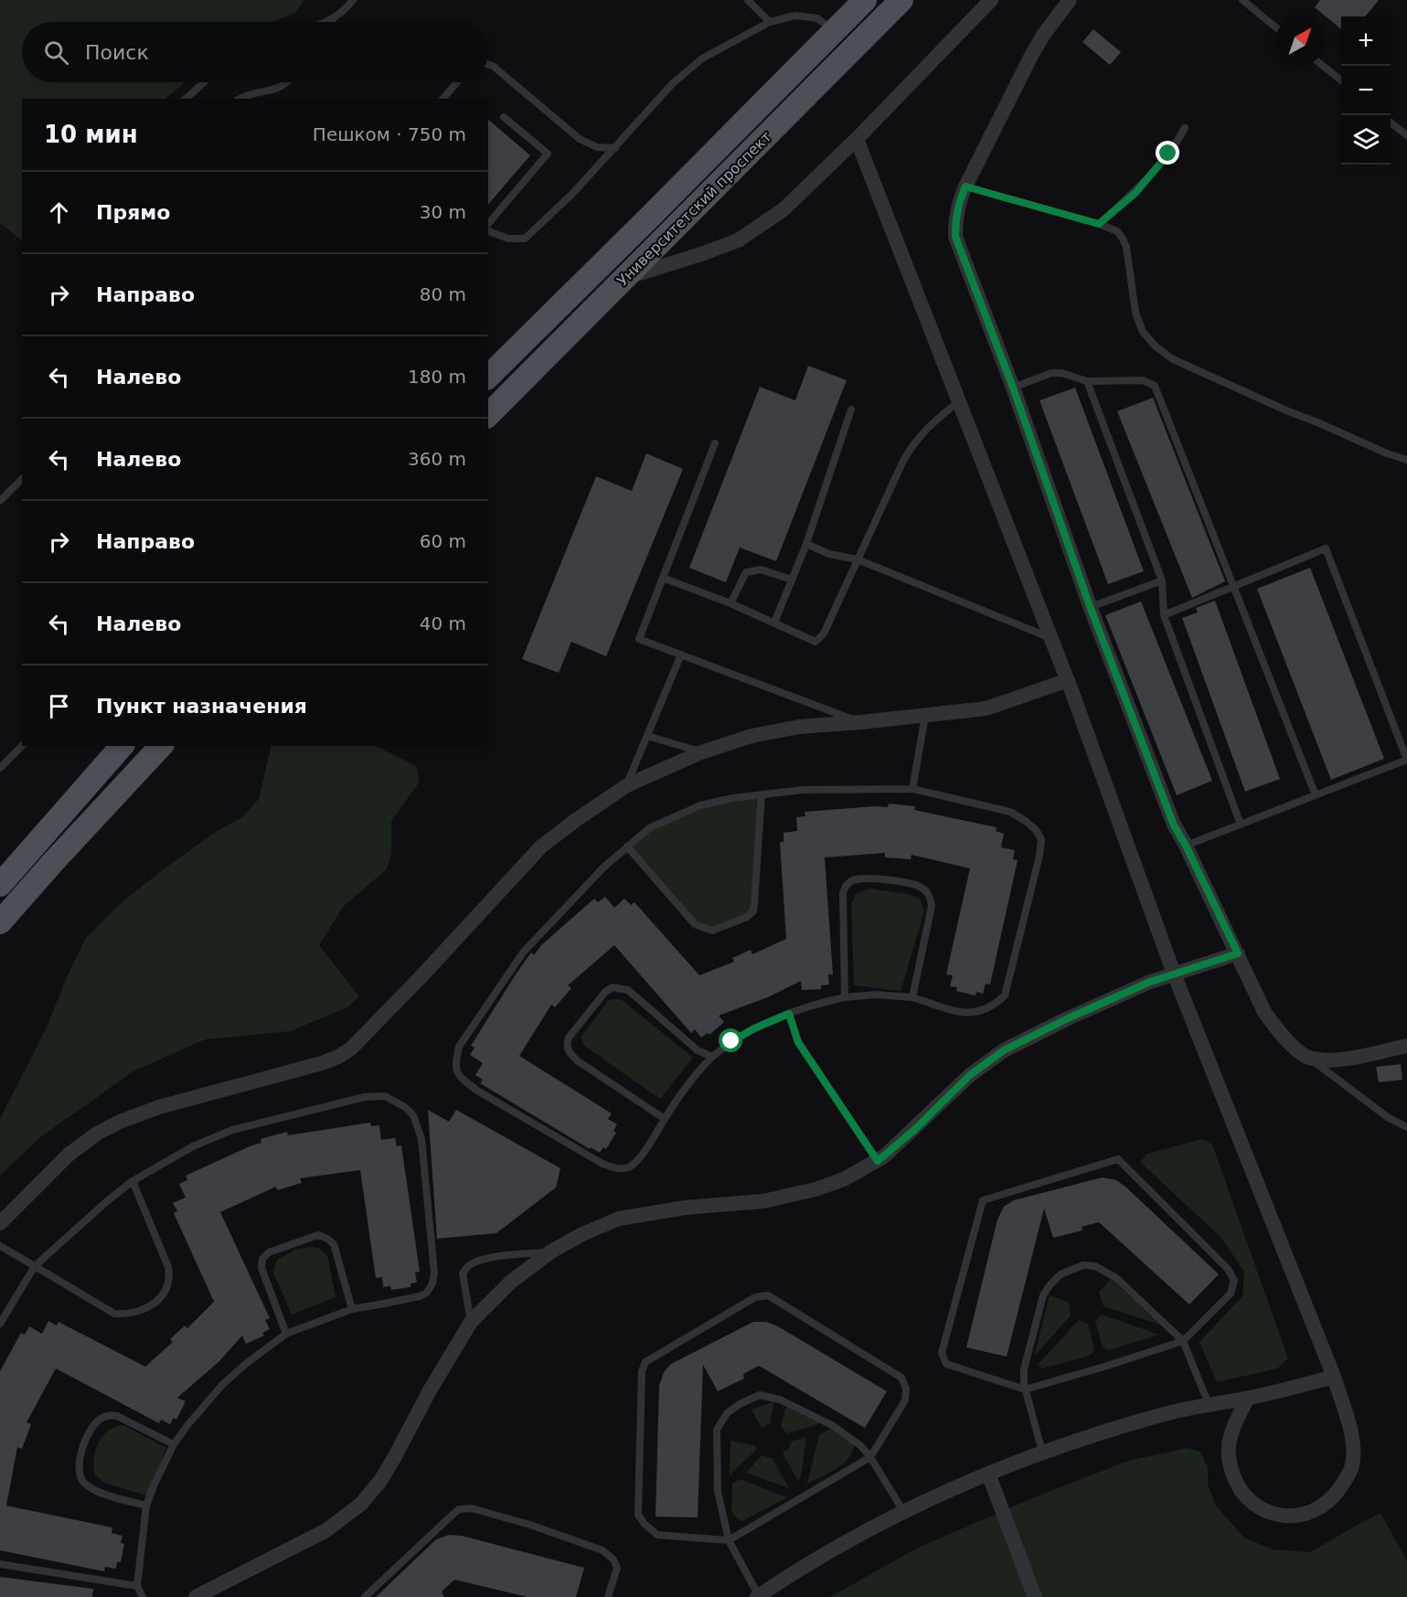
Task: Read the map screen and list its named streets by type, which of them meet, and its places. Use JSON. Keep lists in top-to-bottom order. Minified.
{"streets":{"main road":["Университетский проспект"]},"north":"top right","page":{"map_buttons":["+","−"],"search":"Поиск","heading":["10 мин","Пешком · 750 m"],"list":[["Прямо","30 m"],["Направо","80 m"],["Налево","180 m"],["Налево","360 m"],["Направо","60 m"],["Налево","40 m"],"Пункт назначения"]}}
